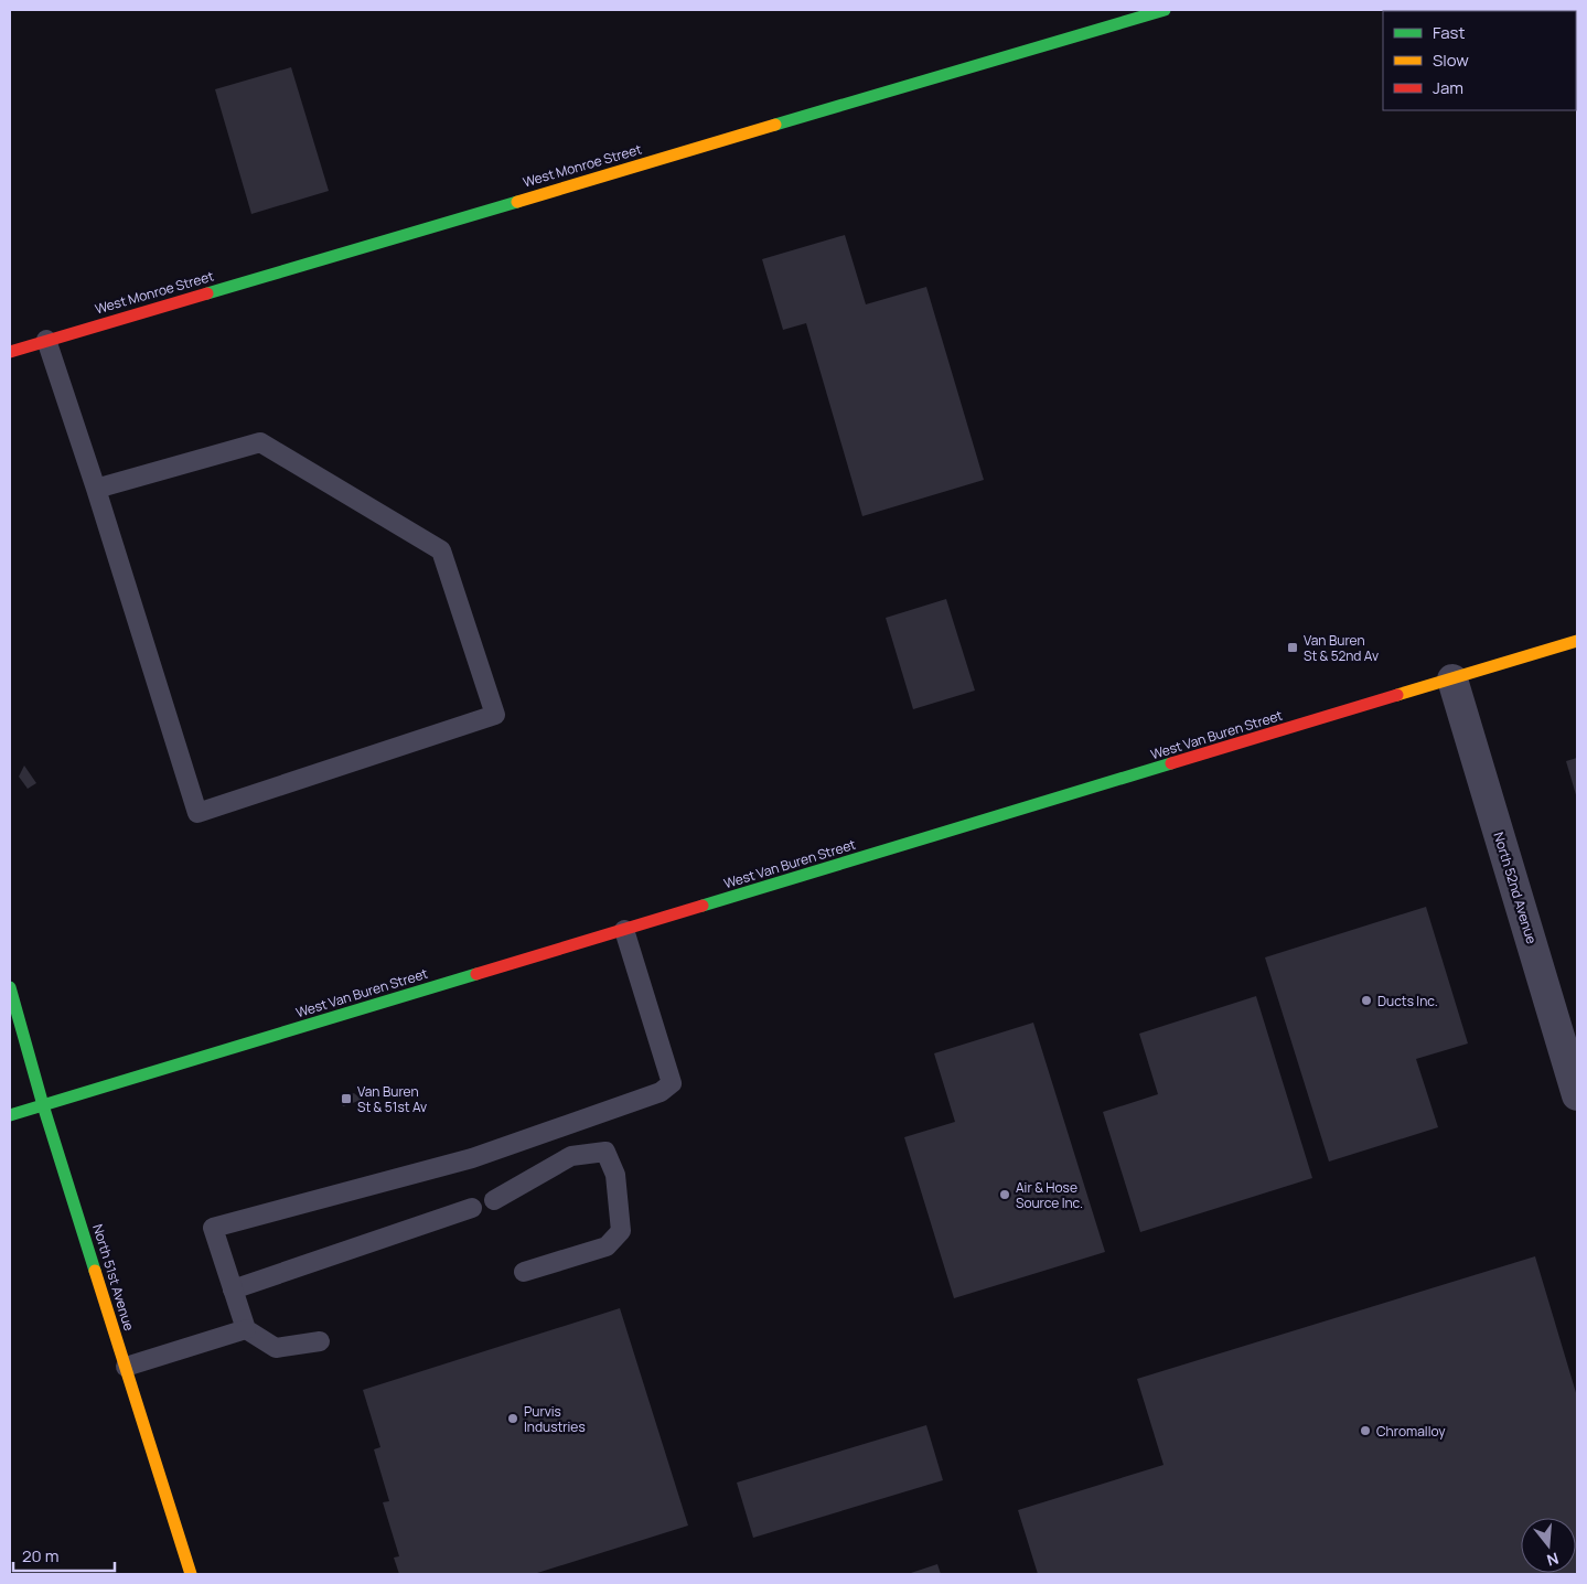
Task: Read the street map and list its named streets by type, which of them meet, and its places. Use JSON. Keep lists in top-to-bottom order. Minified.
{"streets":{"main road":["West Monroe Street","West Van Buren Street","North 51st Avenue"],"street":["North 52nd Avenue"]},"crossings":[["West Van Buren Street","North 52nd Avenue"],["West Van Buren Street","North 51st Avenue"]],"places":{"transit":["Van Buren St & 52nd Av","Van Buren St & 51st Av"],"other":["Ducts Inc.","Air & Hose Source Inc.","Purvis Industries","Chromalloy"]},"legend":["Fast","Slow","Jam"],"scale_bar":"20 m","north":"bottom"}
